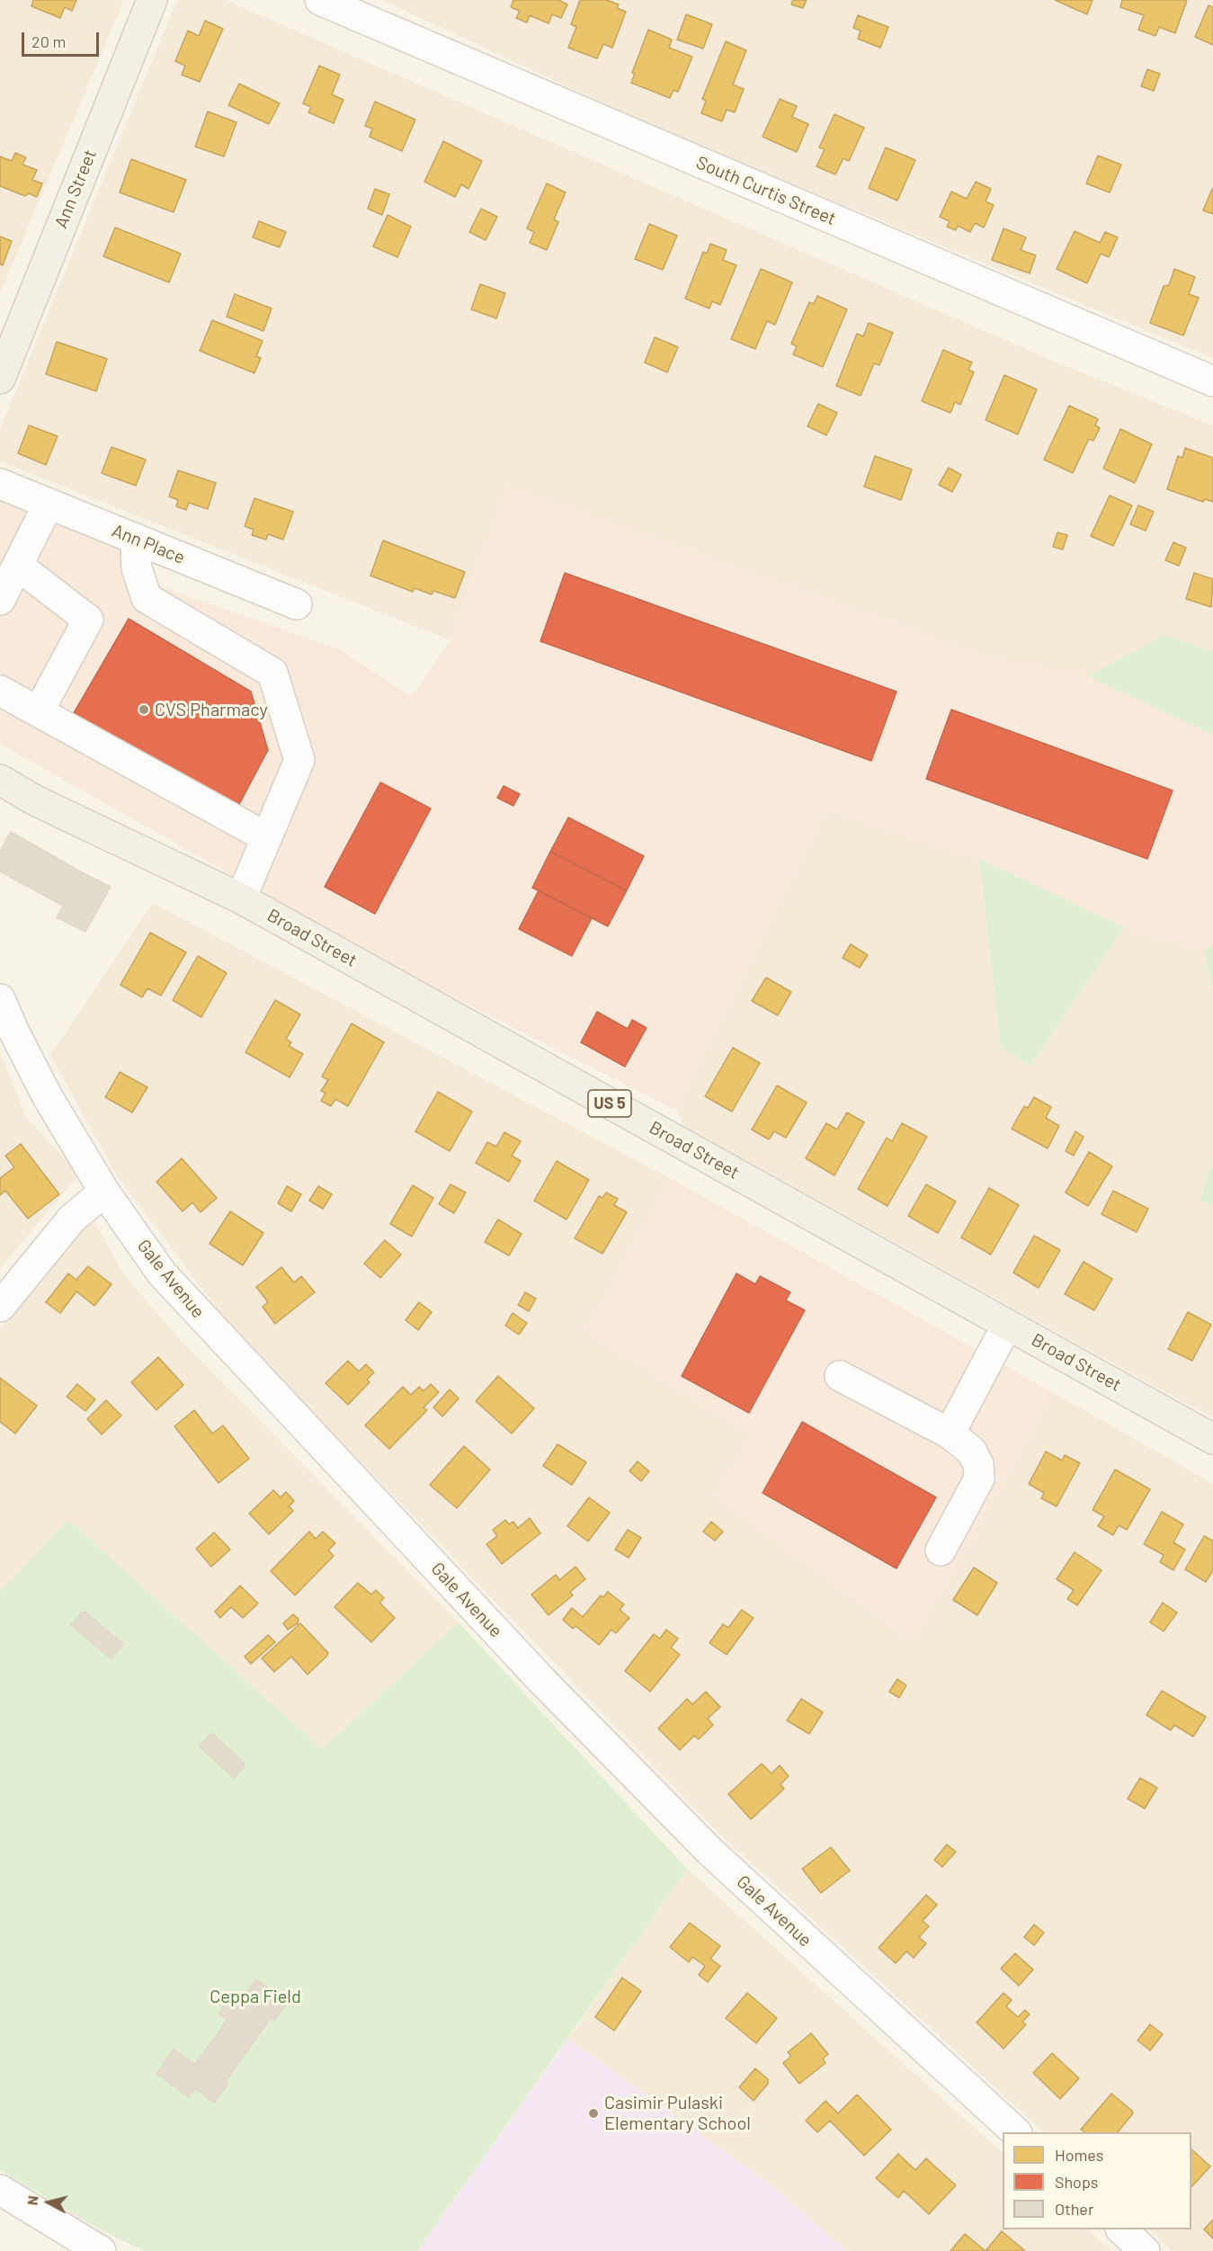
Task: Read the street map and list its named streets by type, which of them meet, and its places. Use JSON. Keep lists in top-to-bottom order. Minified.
{"streets":{"main road":["Ann Street","Broad Street","US 5"],"street":["South Curtis Street","Ann Place","Gale Avenue"]},"parks":["Ceppa Field"],"places":["CVS Pharmacy","Casimir Pulaski Elementary School"],"legend":["Homes","Shops","Other"],"scale_bar":"20 m","north":"left"}
